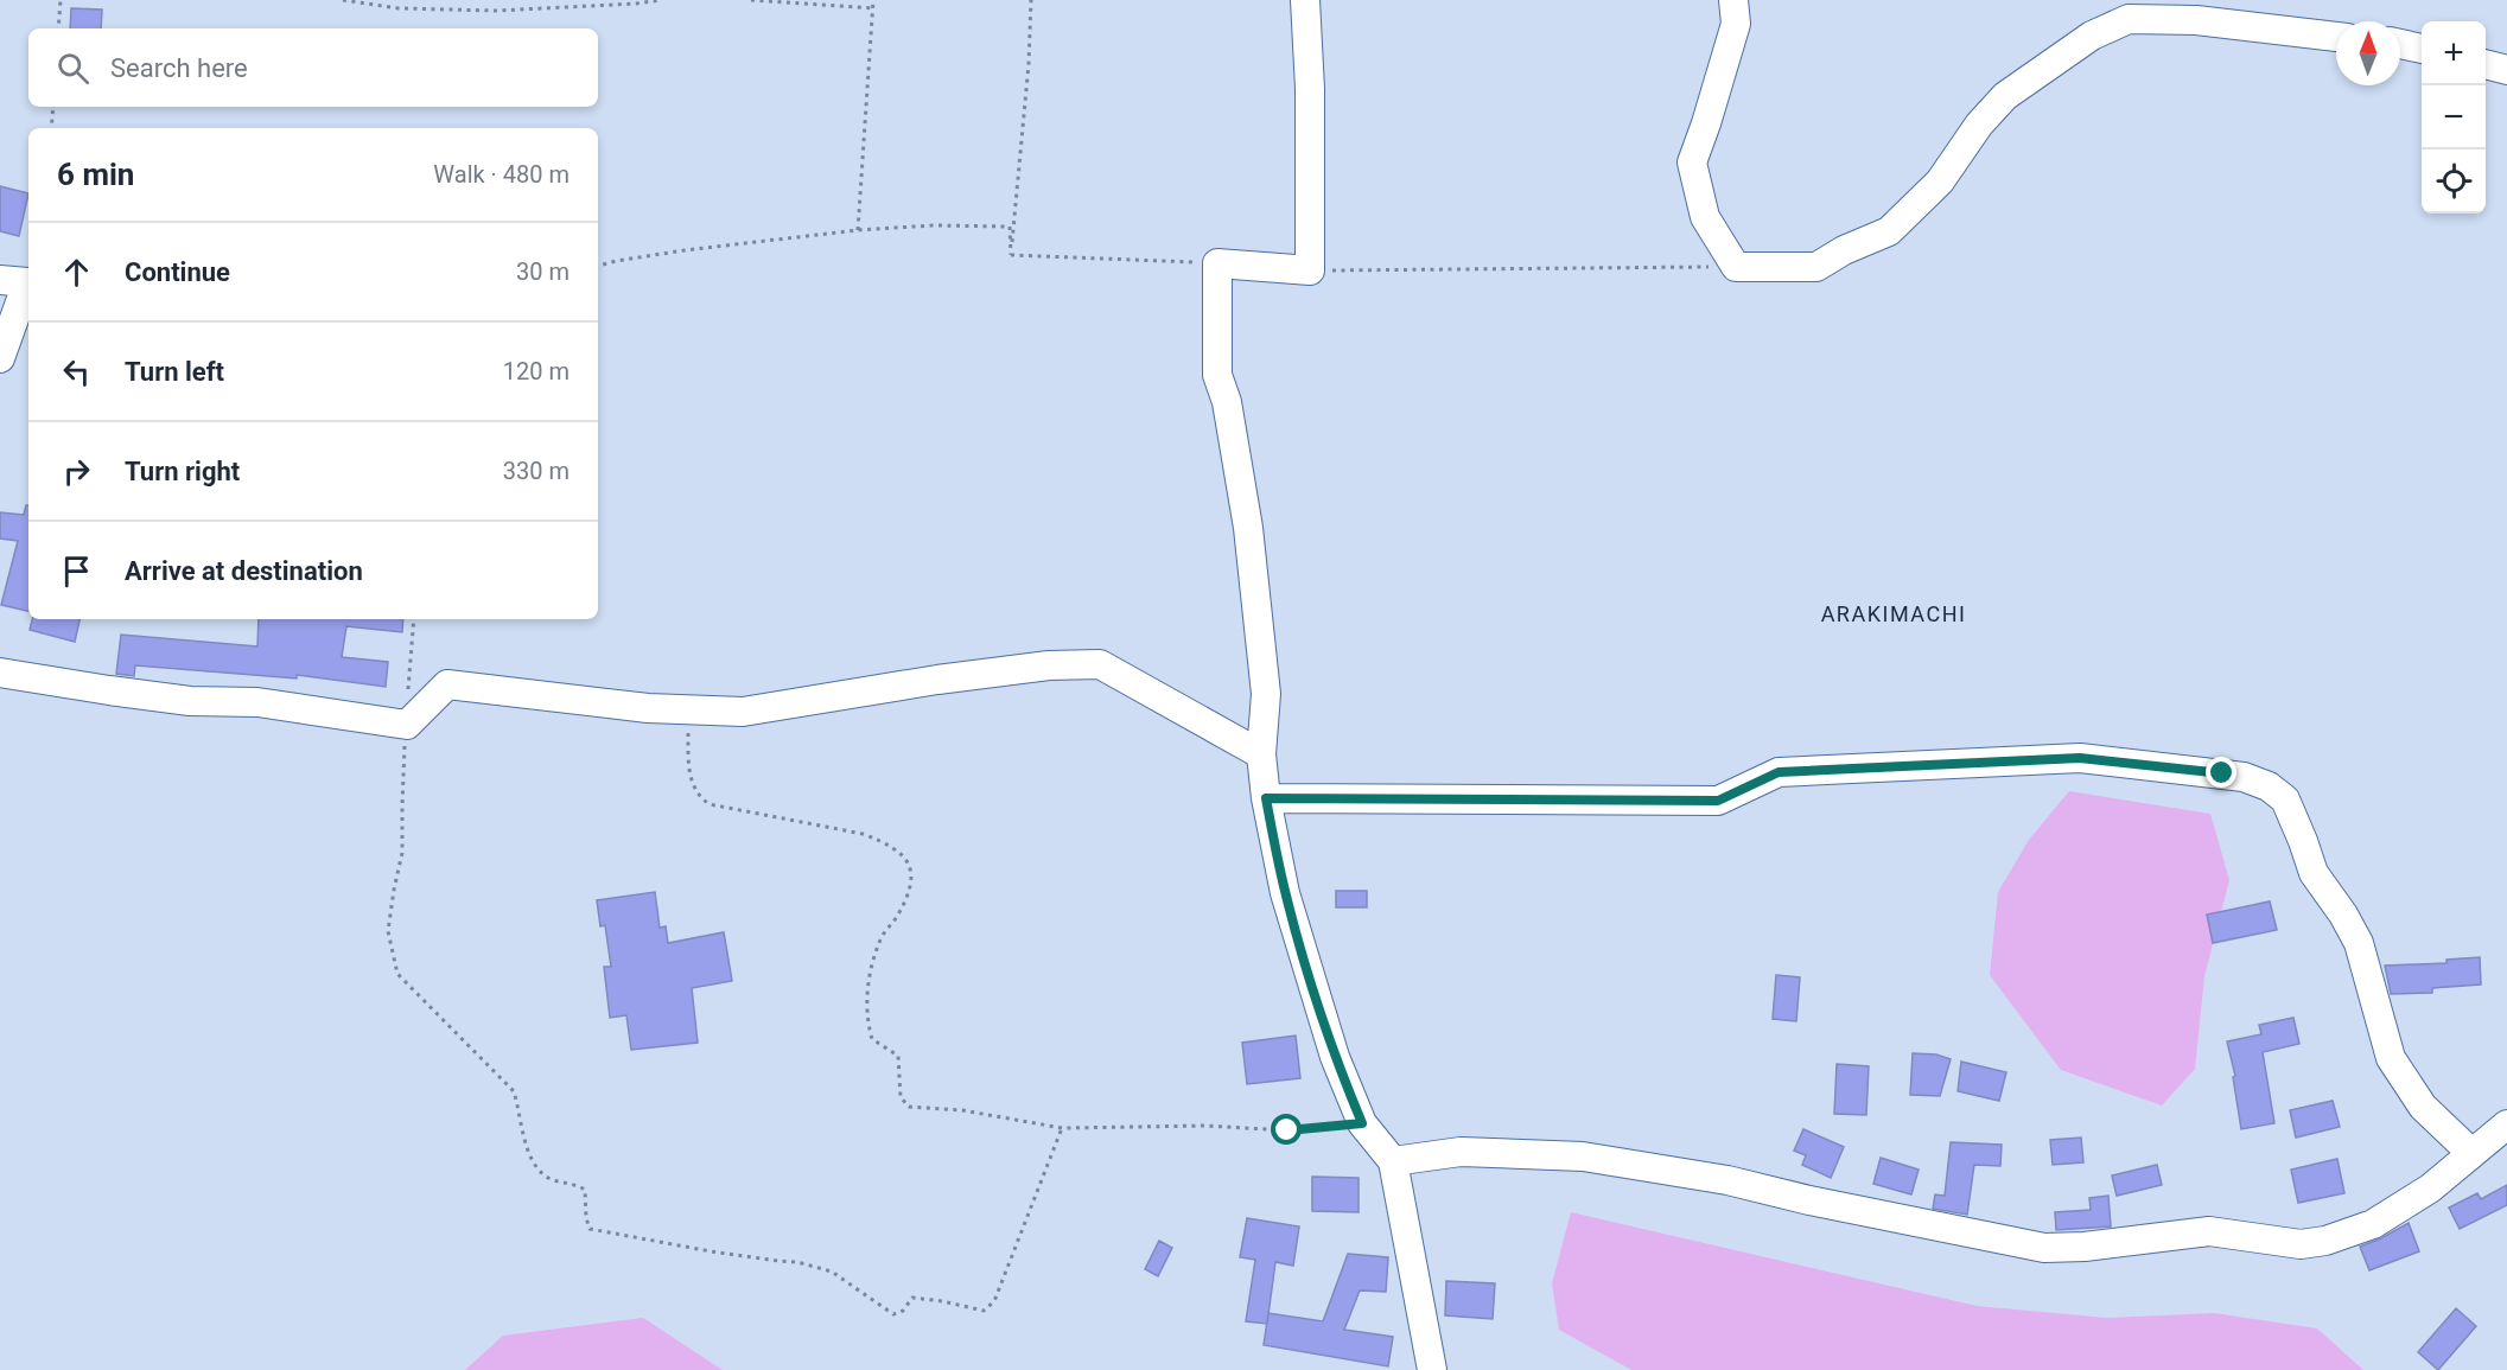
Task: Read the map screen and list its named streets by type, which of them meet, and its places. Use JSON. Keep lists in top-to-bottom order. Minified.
{"districts":["ARAKIMACHI"],"north":"top","page":{"map_buttons":["+","−"],"search":"Search here","heading":["6 min","Walk · 480 m"],"list":[["Continue","30 m"],["Turn left","120 m"],["Turn right","330 m"],"Arrive at destination"]}}
